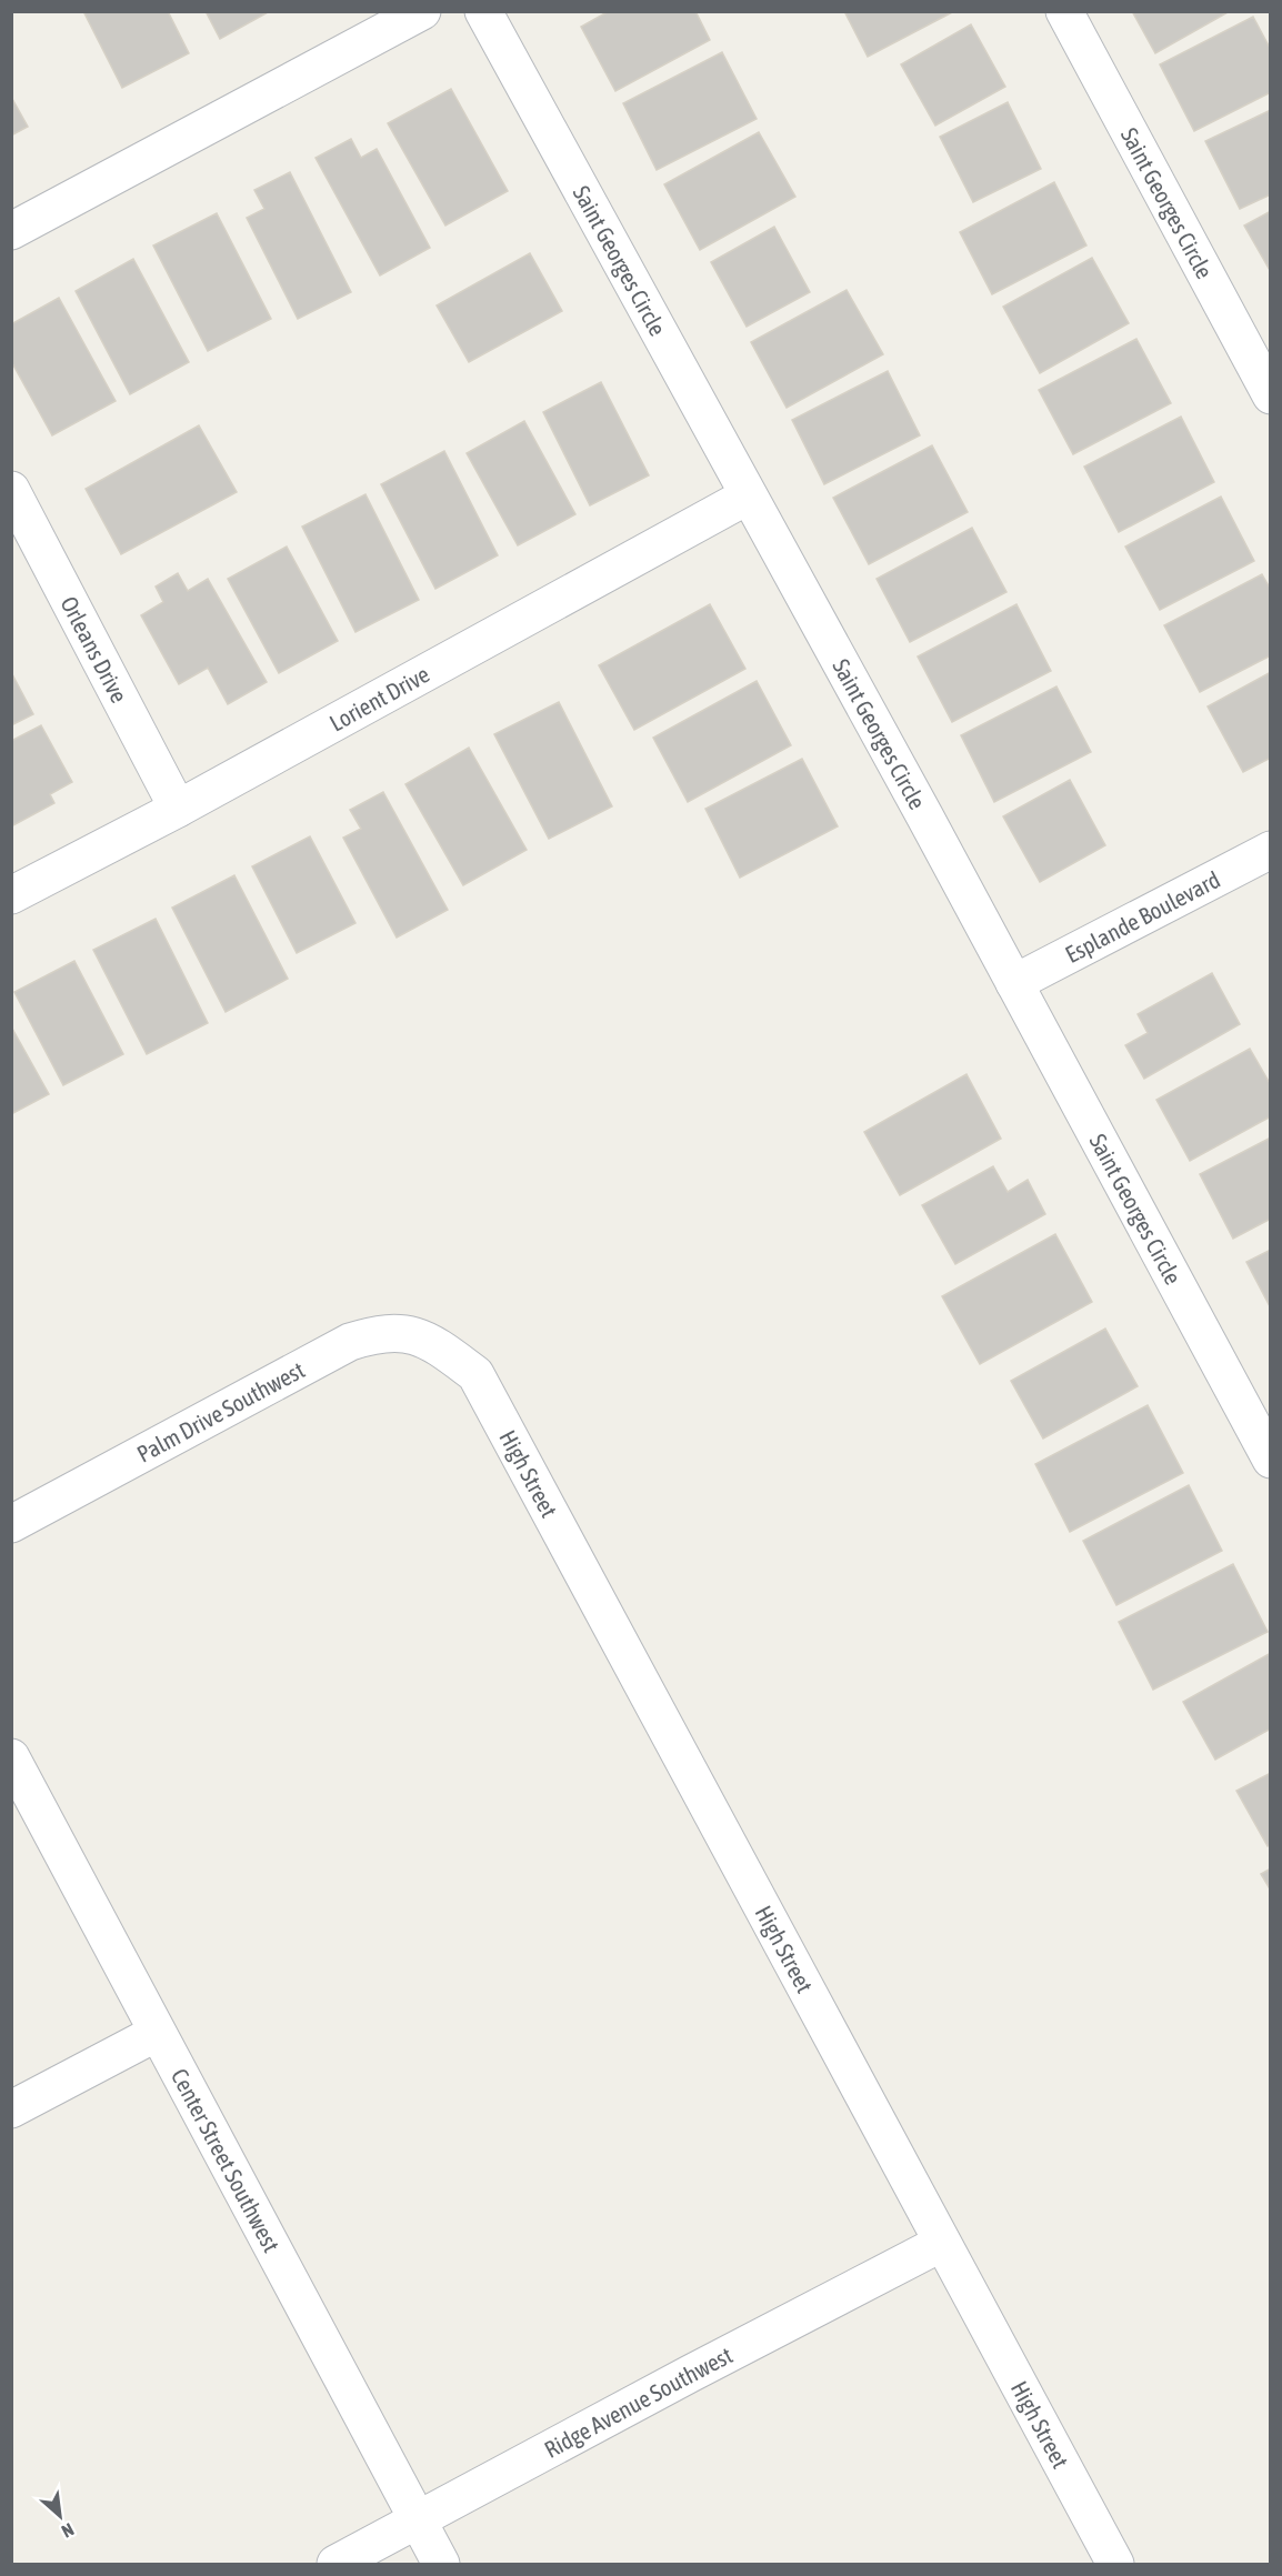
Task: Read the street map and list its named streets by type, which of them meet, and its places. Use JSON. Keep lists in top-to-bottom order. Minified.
{"streets":{"street":["Saint Georges Circle","Orleans Drive","Lorient Drive","Esplande Boulevard","Palm Drive Southwest","High Street","Center Street Southwest","Ridge Avenue Southwest"]},"crossings":[["Saint Georges Circle","Lorient Drive"],["Saint Georges Circle","Esplande Boulevard"],["Orleans Drive","Lorient Drive"],["Palm Drive Southwest","High Street"],["High Street","Ridge Avenue Southwest"],["Center Street Southwest","Ridge Avenue Southwest"]],"north":"bottom right"}
